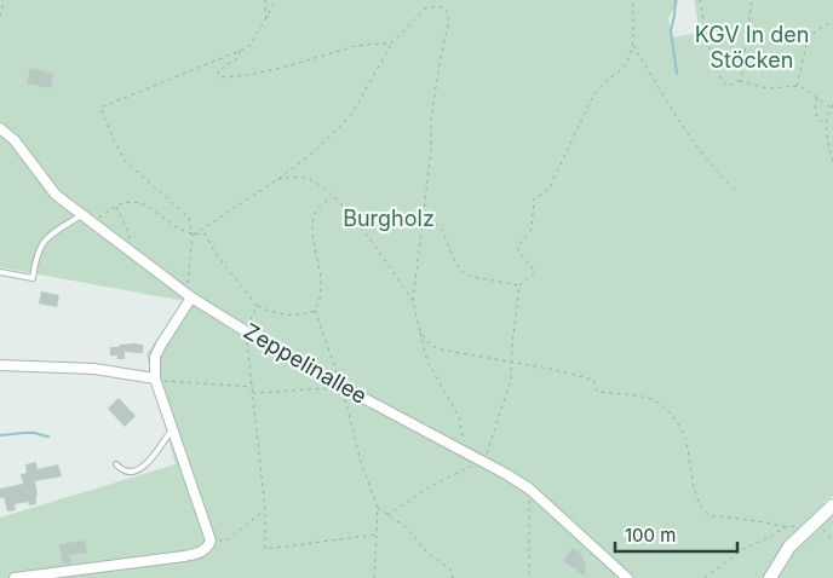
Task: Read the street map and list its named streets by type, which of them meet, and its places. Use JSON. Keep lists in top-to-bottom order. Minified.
{"streets":{"street":["Zeppelinallee"]},"parks":["KGV In den Stöcken","Burgholz"],"scale_bar":"100 m"}
